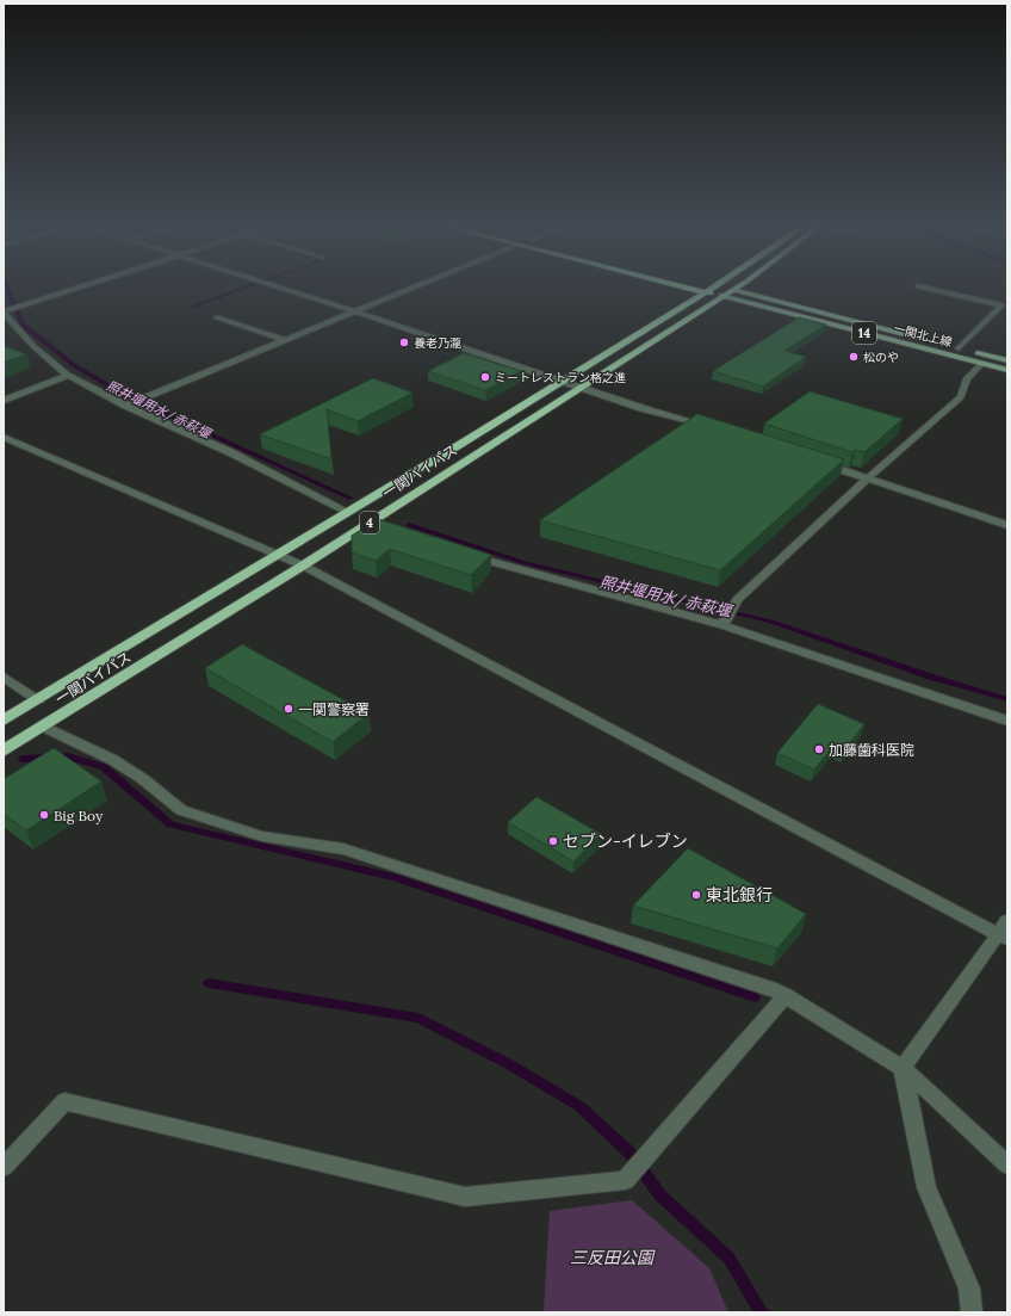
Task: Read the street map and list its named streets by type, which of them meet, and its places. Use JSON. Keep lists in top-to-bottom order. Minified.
{"streets":{"highway":["一関バイパス","4"],"main road":["14","一関北上線"]},"crossings":[["一関北上線","一関バイパス"]],"water":["照井堰用水/赤萩堰"],"parks":["三反田公園"],"places":["養老乃瀧","松のや","ミートレストラン格之進","一関警察署","加藤歯科医院","Big Boy","セブン-イレブン","東北銀行"]}
